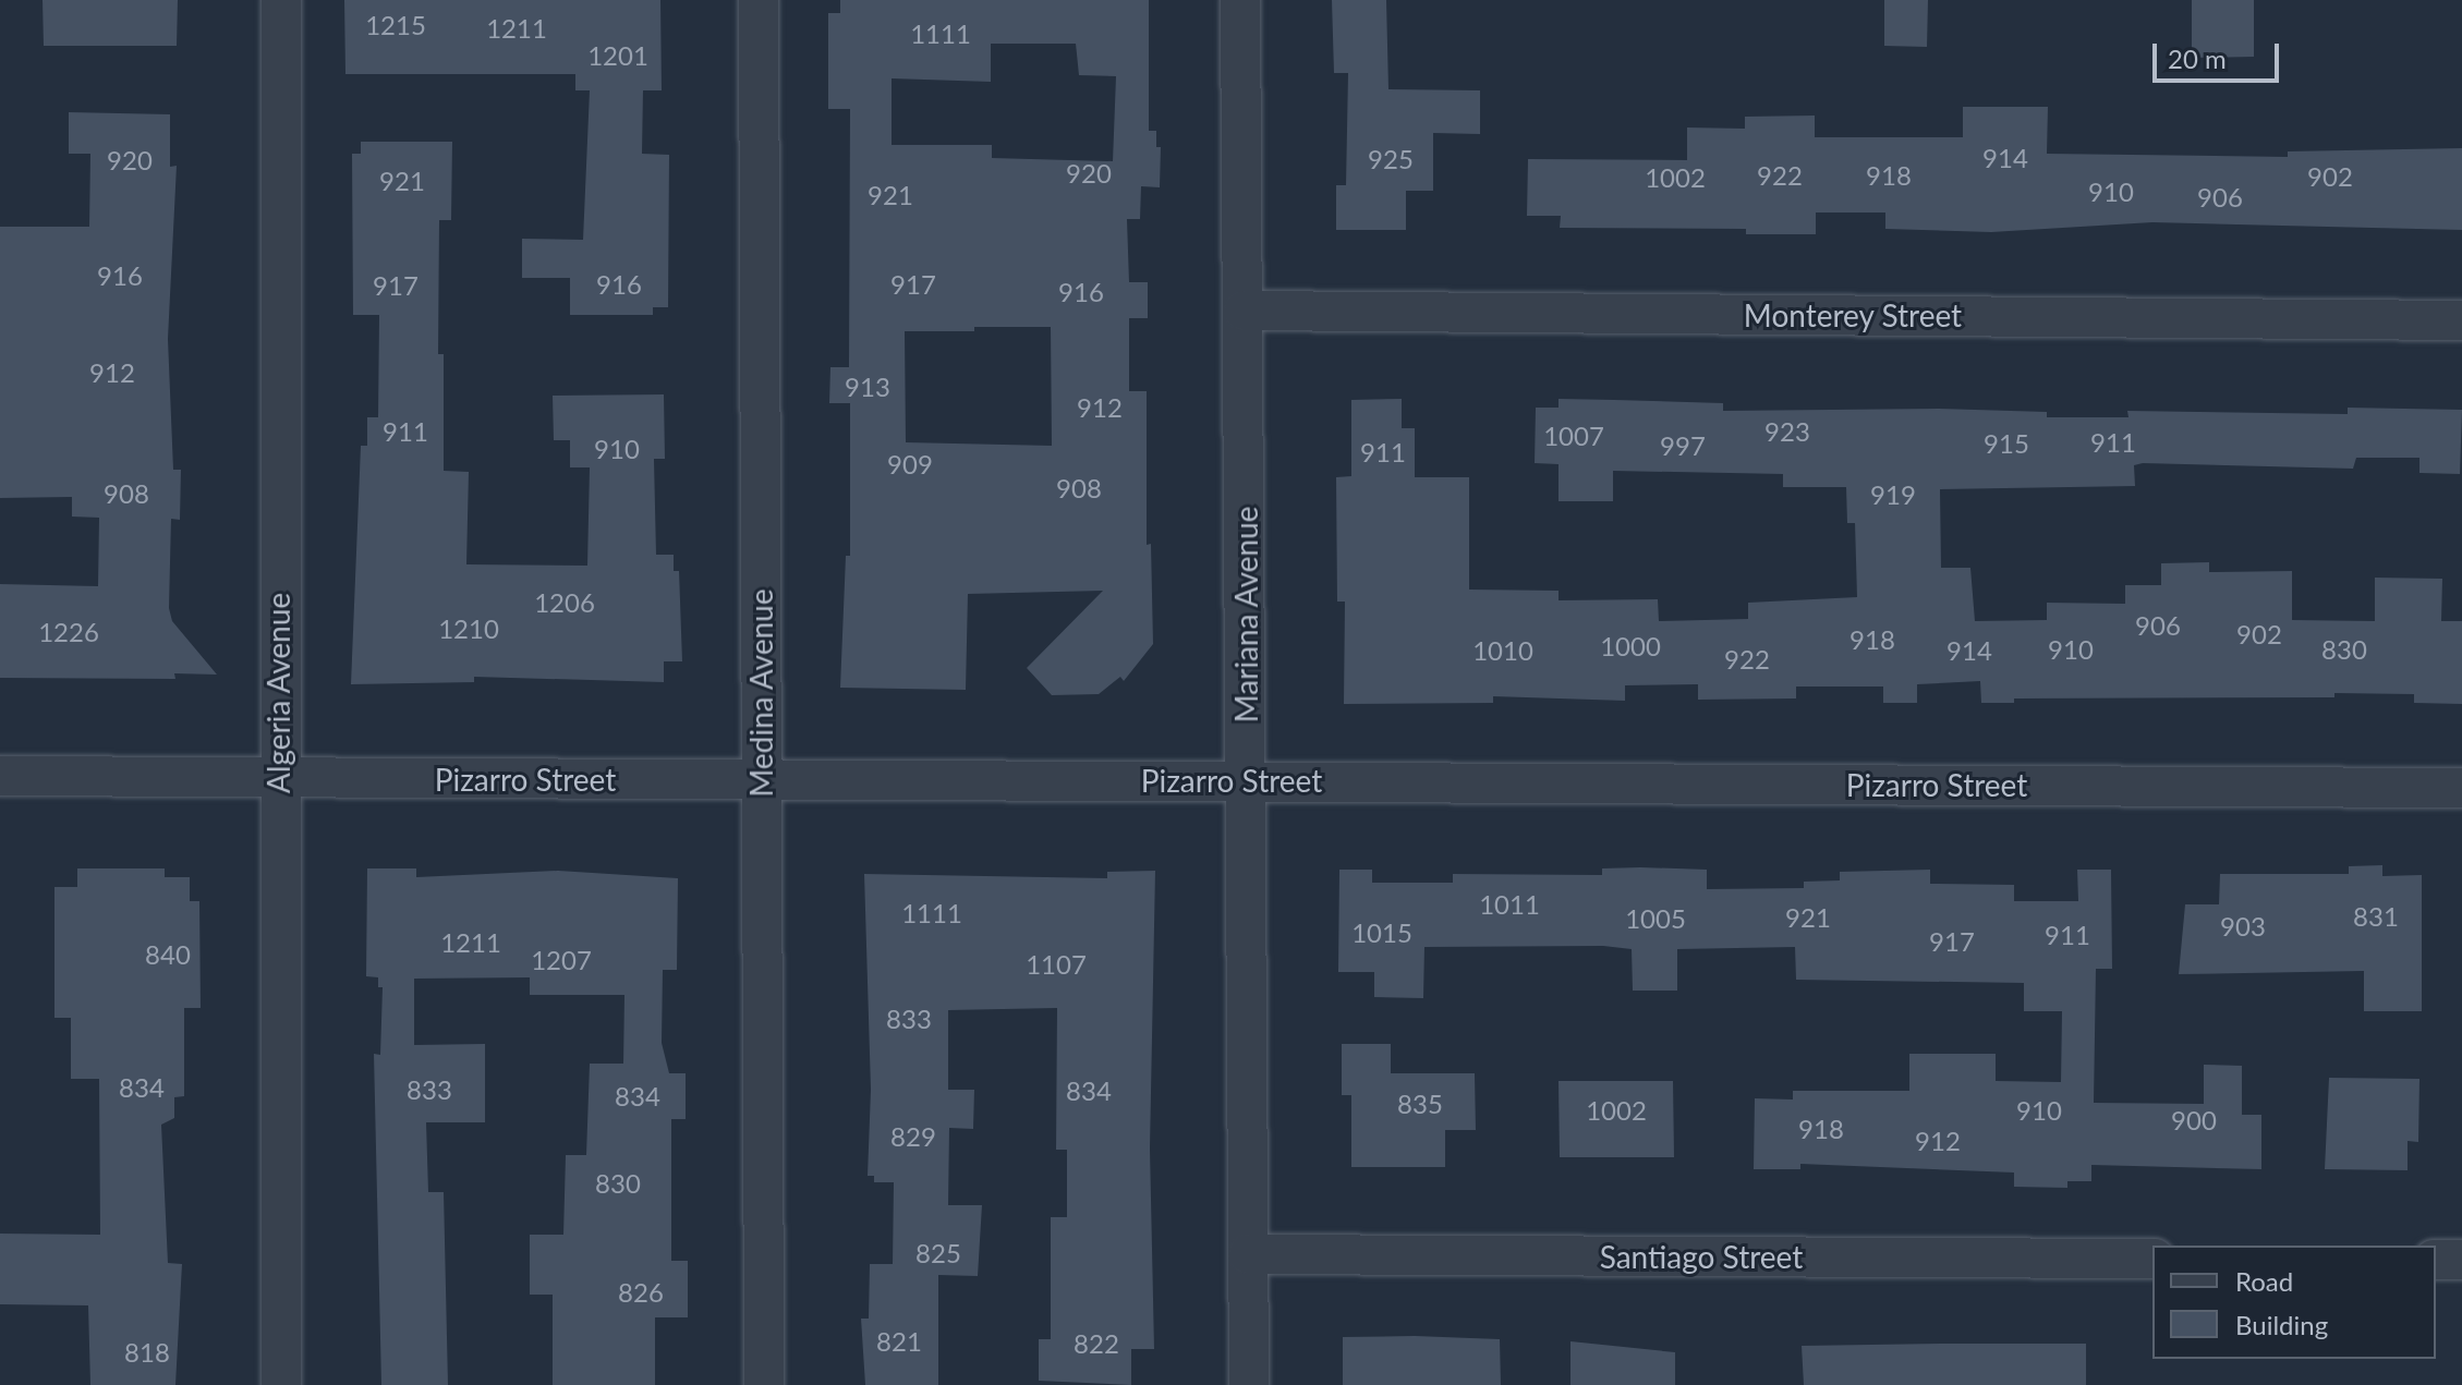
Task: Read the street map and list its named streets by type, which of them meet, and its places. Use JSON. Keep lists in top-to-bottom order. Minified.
{"streets":{"street":["Monterey Street","Mariana Avenue","Algeria Avenue","Medina Avenue","Pizarro Street","Santiago Street"]},"crossings":[["Monterey Street","Mariana Avenue"],["Mariana Avenue","Pizarro Street"],["Mariana Avenue","Santiago Street"],["Algeria Avenue","Pizarro Street"],["Medina Avenue","Pizarro Street"]],"house_numbers":["1215","1211","1111","1201","914","925","920","920","922","918","902","1002","921","910","921","906","916","916","917","917","916","912","913","912","911","923","1007","911","915","997","910","911","909","908","908","919","1206","906","1210","1226","902","918","1000","910","830","1010","914","922","1011","1111","831","921","1005","903","1015","911","917","1211","840","1207","1107","833","834","833","834","834","835","1002","910","900","918","829","912","830","825","826","821","822","818"],"legend":["Road","Building"],"scale_bar":"20 m"}
